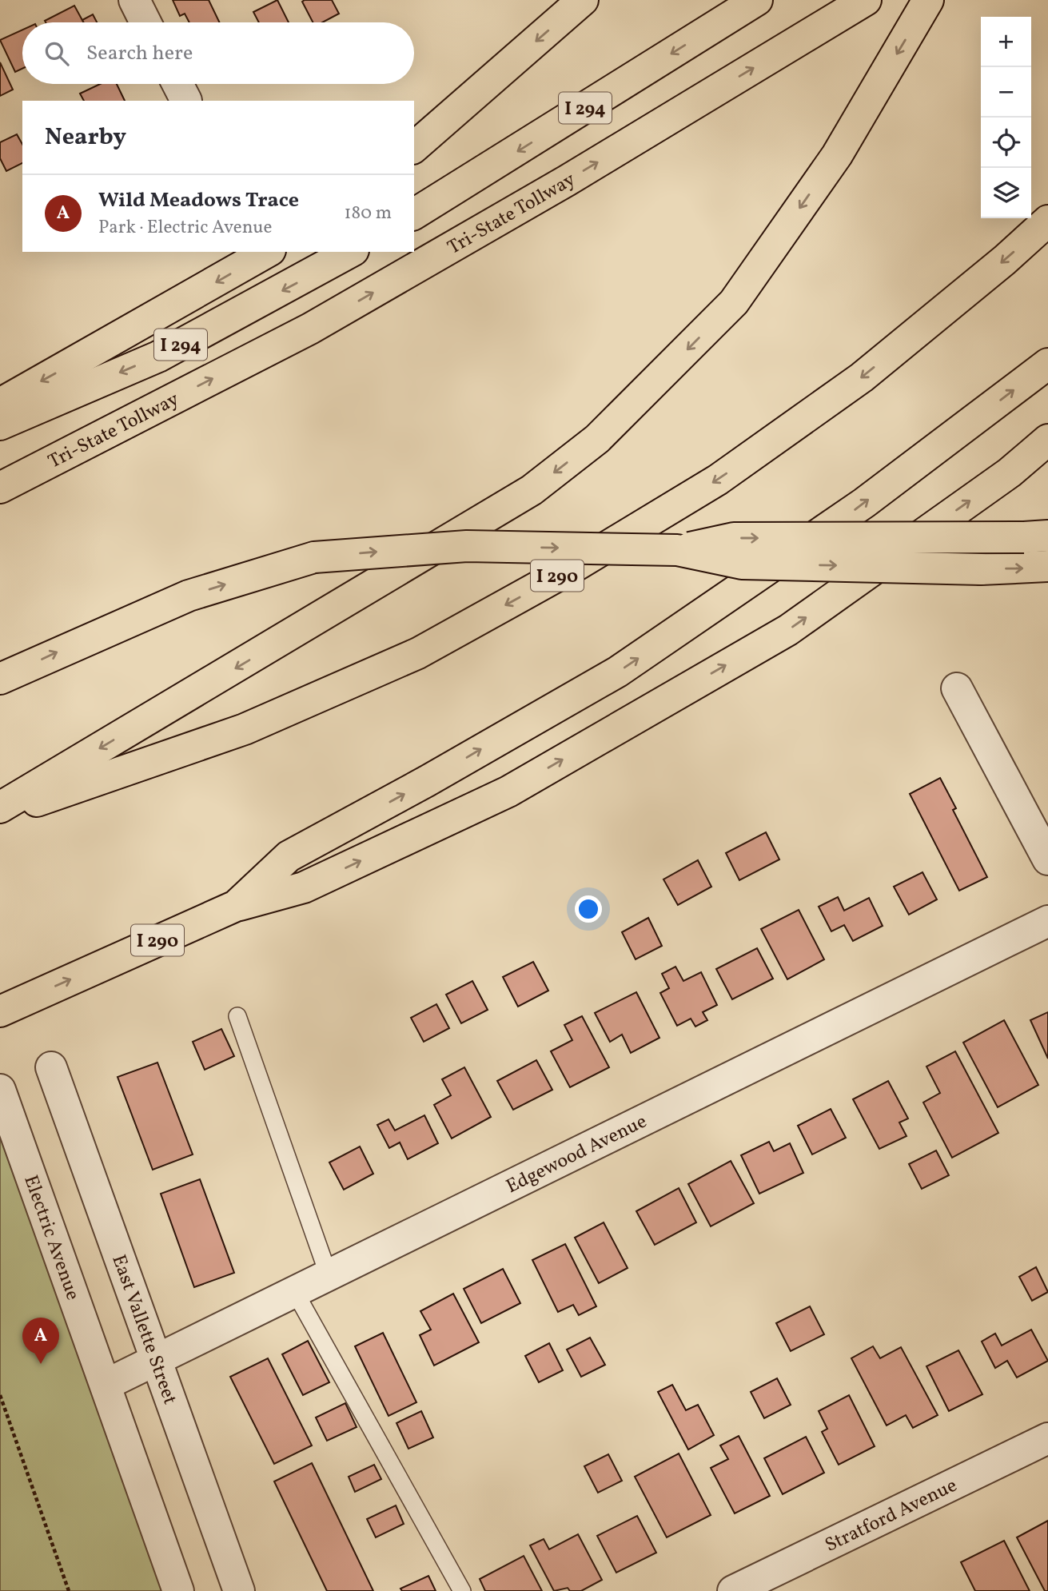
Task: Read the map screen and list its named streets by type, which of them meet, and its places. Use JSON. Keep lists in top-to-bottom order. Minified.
{"streets":{"highway":["I 294","Tri-State Tollway","I 290"],"street":["Edgewood Avenue","Electric Avenue","East Vallette Street","Stratford Avenue"]},"crossings":[["Edgewood Avenue","Electric Avenue"],["Edgewood Avenue","East Vallette Street"]],"page":{"map_buttons":["+","−"],"search":"Search here","heading":"Nearby","list":[{"mark":"A","name":"Wild Meadows Trace","note":"Park · Electric Avenue","value":"180 m"}],"pins":"A"}}
